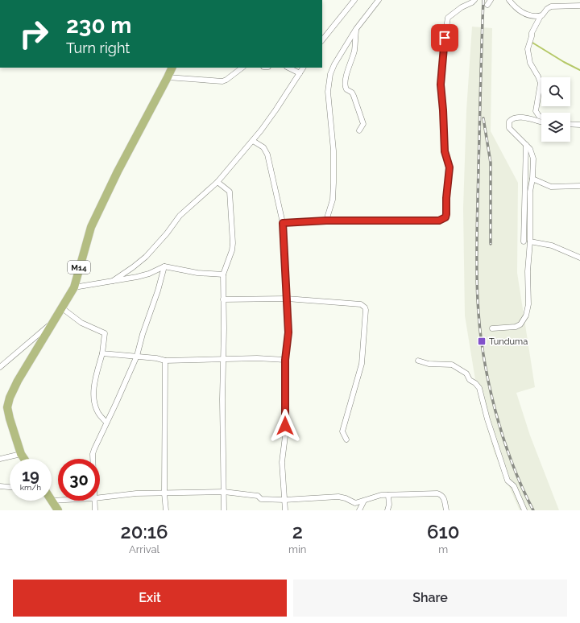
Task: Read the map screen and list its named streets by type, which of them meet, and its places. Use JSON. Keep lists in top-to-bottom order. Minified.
{"streets":{"main road":["M14"]},"places":{"transit":["Tunduma"]},"page":{"turn":["230 m","Turn right"],"speed":"19 km/h","limit":"30","eta":["20:16","Arrival","2","min","610","m"],"buttons":["Exit","Share"]}}
